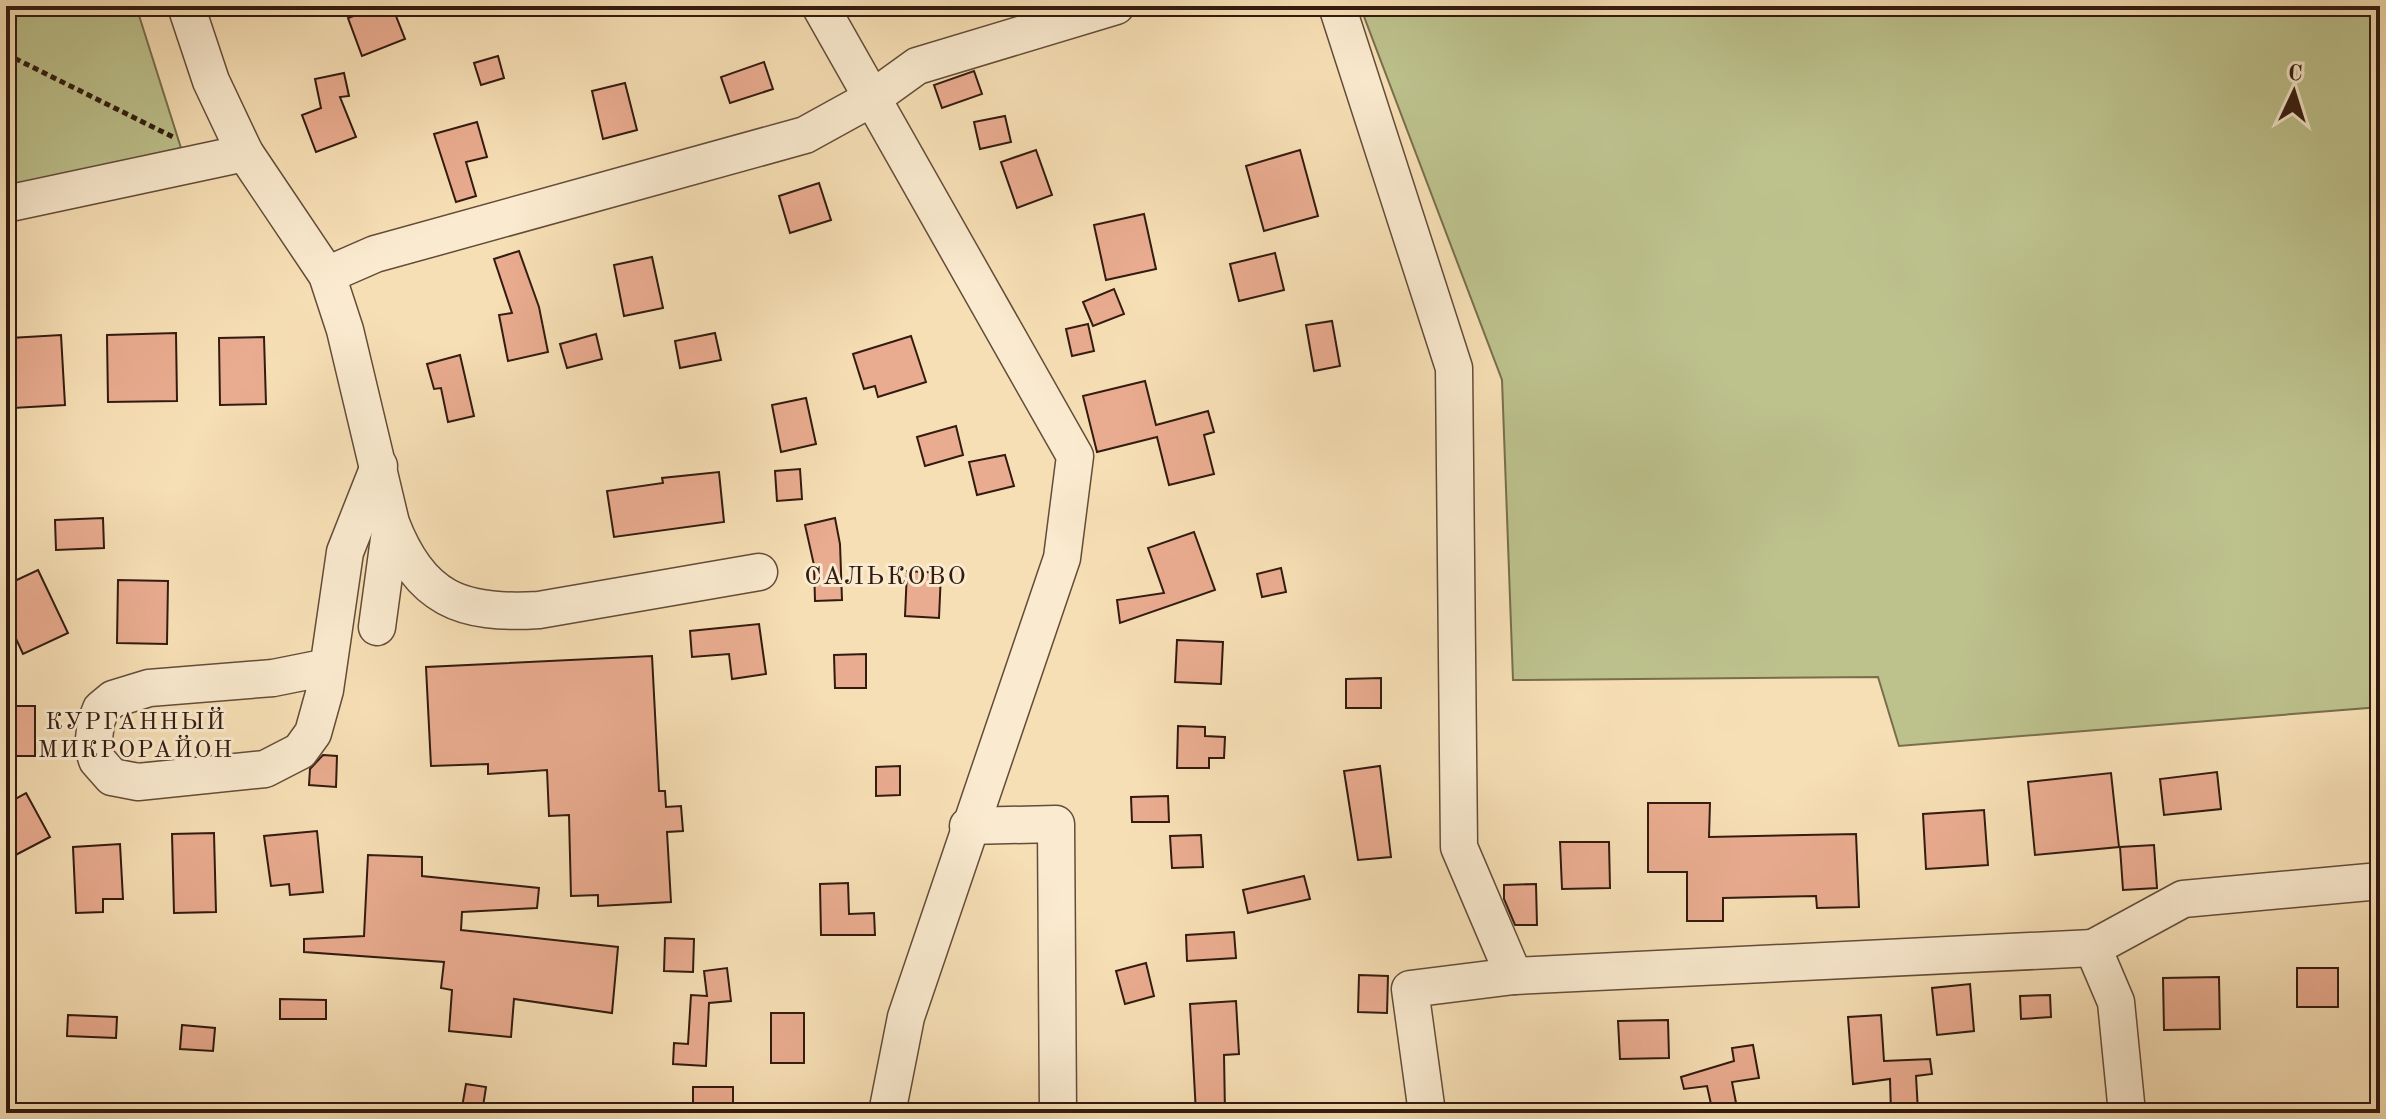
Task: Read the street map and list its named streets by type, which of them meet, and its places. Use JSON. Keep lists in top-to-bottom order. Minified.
{"districts":["САЛЬКОВО","КУРГАННЫЙ МИКРОРАЙОН"],"north":"top"}
